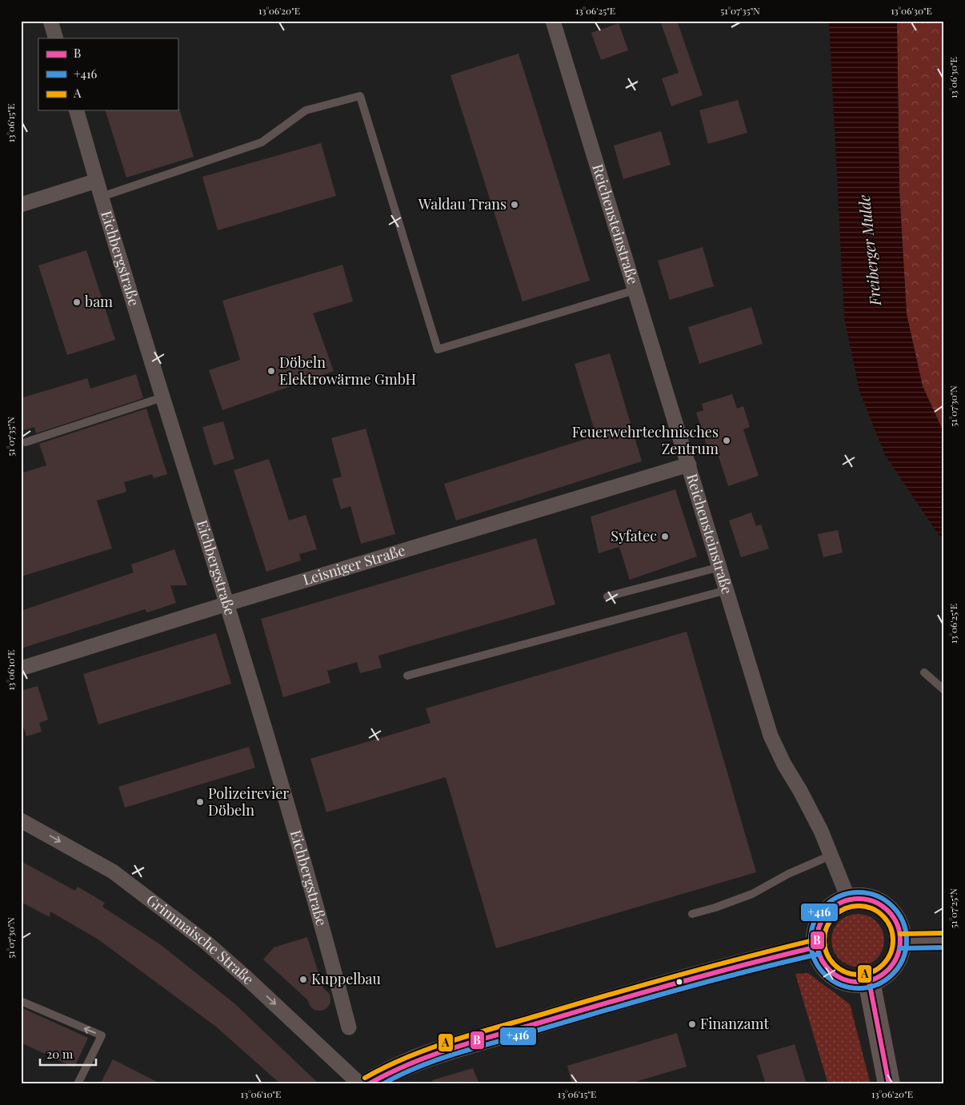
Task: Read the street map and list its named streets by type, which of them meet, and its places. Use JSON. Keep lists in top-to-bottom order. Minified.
{"streets":{"street":["Reichensteinstraße","Eichbergstraße","Leisniger Straße","Grimmaische Straße"]},"crossings":[["Reichensteinstraße","Leisniger Straße"],["Eichbergstraße","Leisniger Straße"]],"one_way":["Grimmaische Straße"],"water":["Freiberger Mulde"],"places":["Waldau Trans","bam","Döbeln Elektrowärme GmbH","Feuerwehrtechnisches Zentrum","Syfatec","Polizeirevier Döbeln","Kuppelbau","Finanzamt"],"lines":["transit line +416","transit line B","transit line A"],"legend":["B","+416","A"],"scale_bar":"20 m","coordinates":["13°06'20\"E","13°06'25\"E","51°07'35\"N","13°06'30\"E","13°06'15\"E","51°07'30\"N","13°06'10\"E","51°07'25\"N"]}
